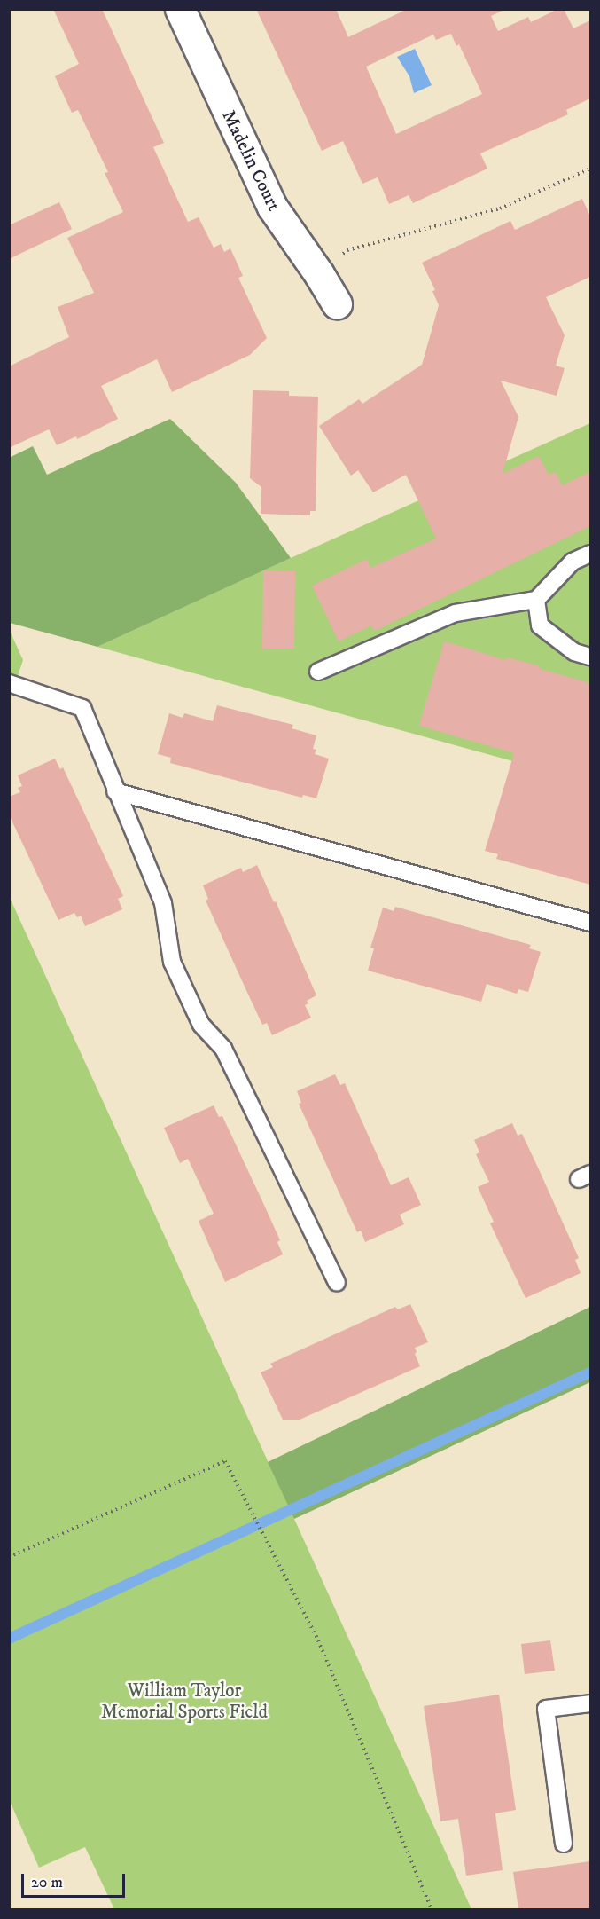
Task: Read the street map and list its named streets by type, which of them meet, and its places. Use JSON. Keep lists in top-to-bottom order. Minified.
{"streets":{"street":["Madelin Court"]},"parks":["William Taylor Memorial Sports Field"],"scale_bar":"20 m"}
